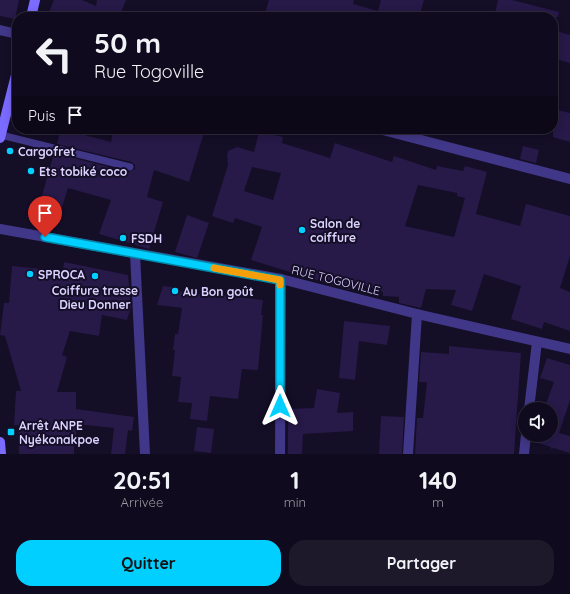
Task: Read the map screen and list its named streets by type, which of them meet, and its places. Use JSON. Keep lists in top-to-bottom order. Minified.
{"streets":{"street":["RUE TOGOVILLE"]},"places":{"other":["Cargofret","Ets tobiké coco","Salon de coiffure","FSDH","SPROCA","Coiffure tresse Dieu Donner","Au Bon goût"],"transit":["Arrêt ANPE Nyékonakpoe"]},"page":{"turn":["50 m","Rue Togoville"],"then":"Puis","eta":["20:51","Arrivée","1","min","140","m"],"buttons":["Quitter","Partager"]}}
